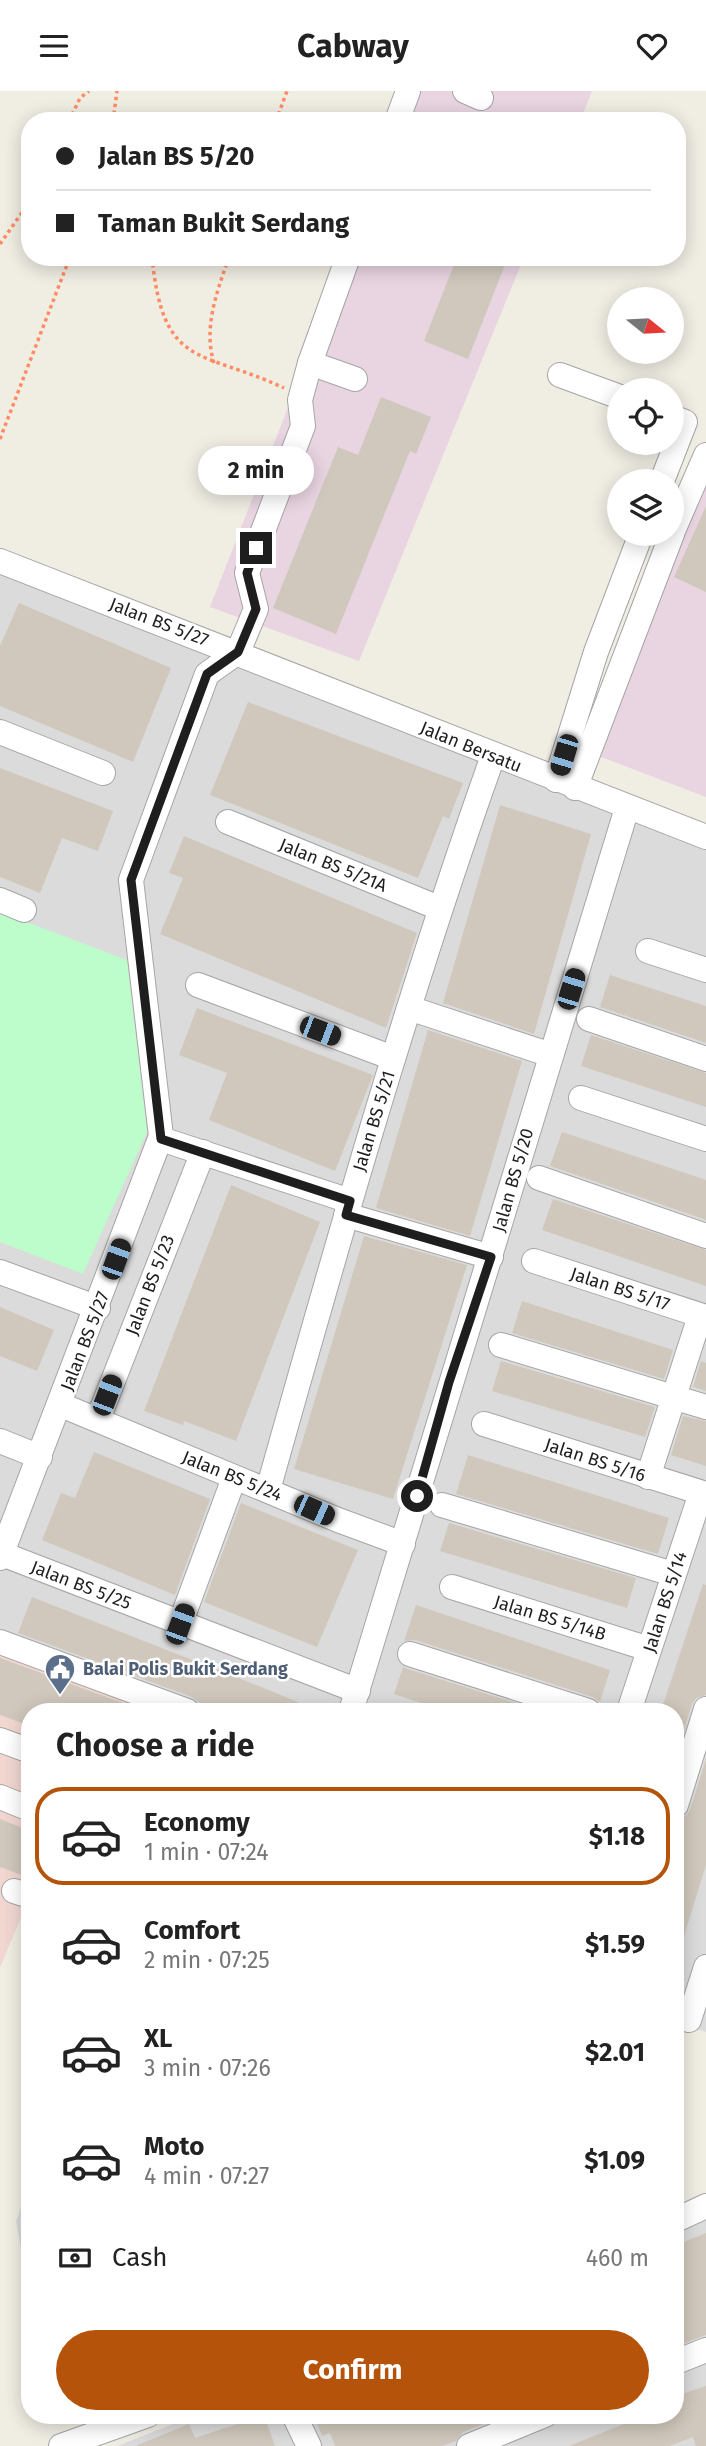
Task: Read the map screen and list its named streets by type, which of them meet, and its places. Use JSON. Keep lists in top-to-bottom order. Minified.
{"streets":{"street":["Jalan BS 5/27","Jalan Bersatu","Jalan BS 5/21A","Jalan BS 5/21","Jalan BS 5/20","Jalan BS 5/23","Jalan BS 5/17","Jalan BS 5/16","Jalan BS 5/24","Jalan BS 5/25","Jalan BS 5/14","Jalan BS 5/14B"]},"crossings":[["Jalan BS 5/27","Jalan Bersatu"],["Jalan BS 5/27","Jalan BS 5/24"],["Jalan BS 5/27","Jalan BS 5/25"],["Jalan Bersatu","Jalan BS 5/21"],["Jalan Bersatu","Jalan BS 5/20"],["Jalan BS 5/21A","Jalan BS 5/21"],["Jalan BS 5/21","Jalan BS 5/24"],["Jalan BS 5/20","Jalan BS 5/24"],["Jalan BS 5/20","Jalan BS 5/25"],["Jalan BS 5/23","Jalan BS 5/24"],["Jalan BS 5/16","Jalan BS 5/14"],["Jalan BS 5/14","Jalan BS 5/14B"]],"places":{"public building":["Balai Polis Bukit Serdang"]},"north":"right","page":{"header":"Cabway","banner":["Jalan BS 5/20","Taman Bukit Serdang"],"bubble":"2 min","heading":"Choose a ride","list":[{"name":"Economy","note":"1 min · 07:24","value":"$1.18"},{"name":"Comfort","note":"2 min · 07:25","value":"$1.59"},{"name":"XL","note":"3 min · 07:26","value":"$2.01"},{"name":"Moto","note":"4 min · 07:27","value":"$1.09"}],"pay":["Cash","460 m"],"buttons":"Confirm"}}
